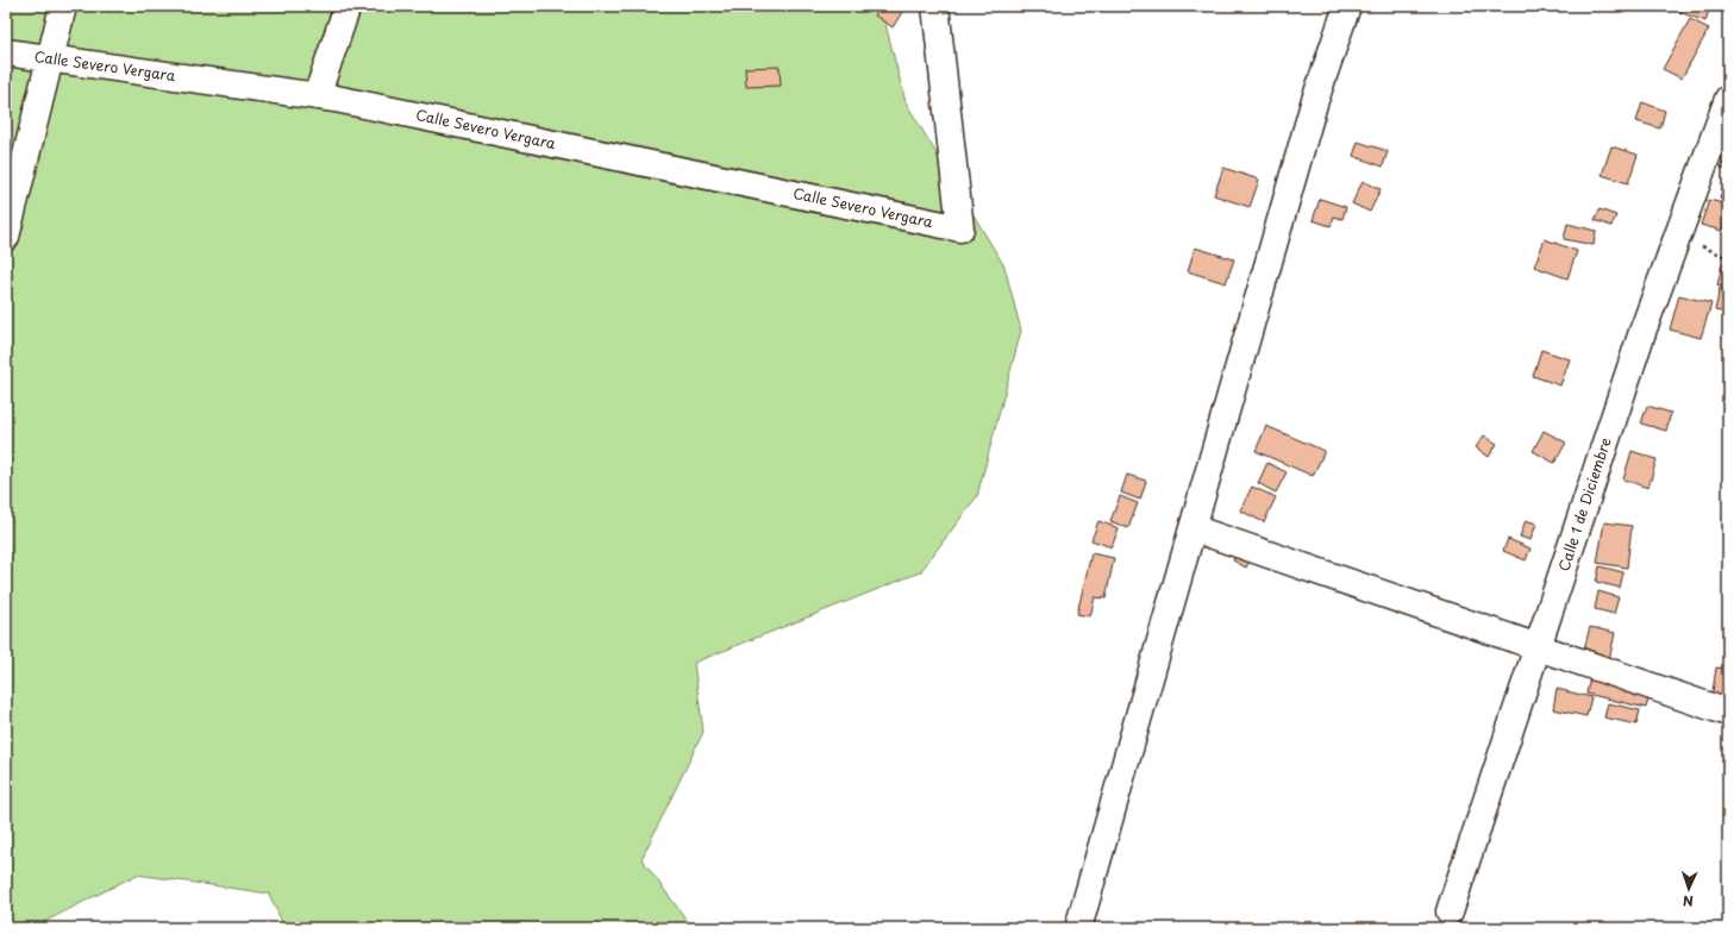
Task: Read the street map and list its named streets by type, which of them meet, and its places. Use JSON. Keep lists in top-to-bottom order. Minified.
{"streets":{"street":["Calle Severo Vergara","Calle 1 de Diciembre"]},"north":"bottom"}
